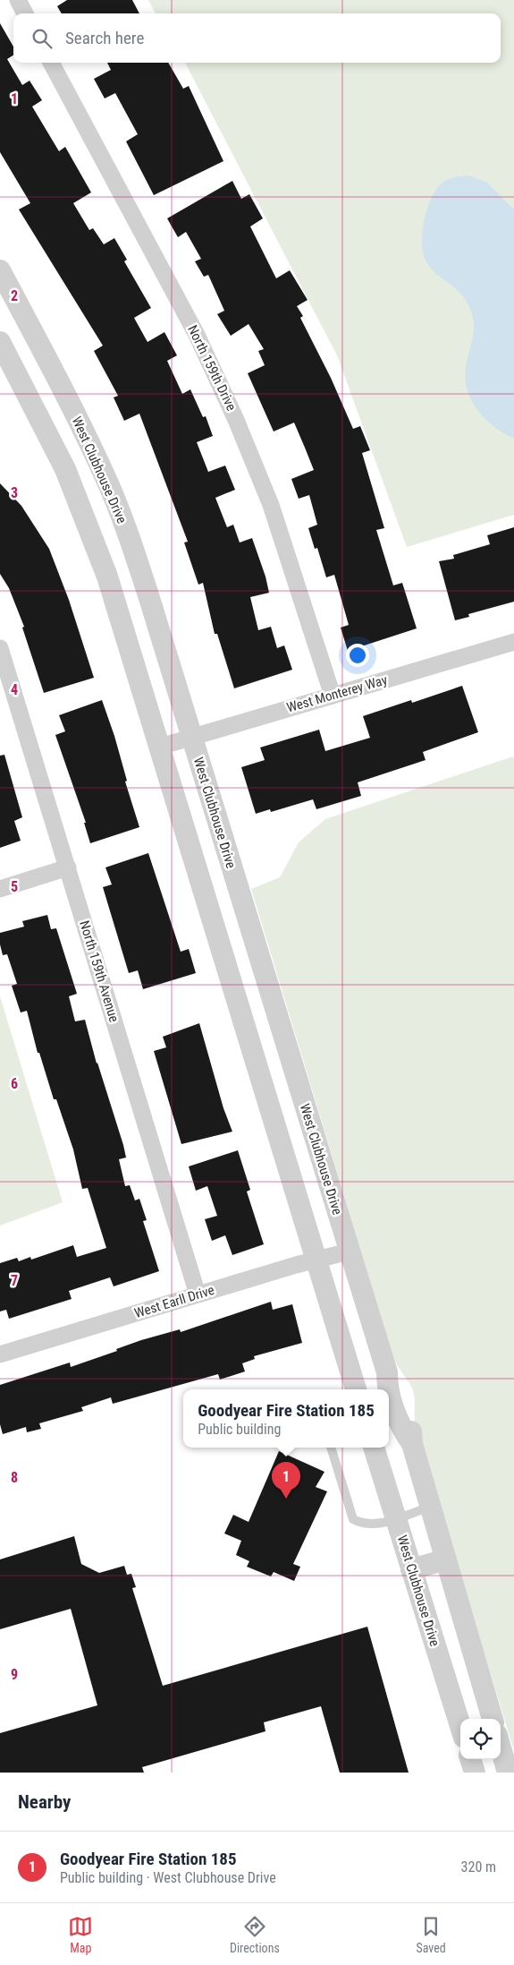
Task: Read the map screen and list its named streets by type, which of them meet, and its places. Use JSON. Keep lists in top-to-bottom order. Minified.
{"streets":{"street":["North 159th Drive","West Clubhouse Drive","West Monterey Way","North 159th Avenue","West Earll Drive"]},"crossings":[["North 159th Drive","West Monterey Way"],["West Clubhouse Drive","West Monterey Way"],["West Clubhouse Drive","West Earll Drive"],["North 159th Avenue","West Earll Drive"]],"page":{"search":"Search here","popup":["Goodyear Fire Station 185","Public building"],"pins":"1","heading":"Nearby","list":[{"mark":"1","name":"Goodyear Fire Station 185","note":"Public building · West Clubhouse Drive","value":"320 m"}],"nav":["Map","Directions","Saved"]},"grid":{"rows":["1","2","3","4","5","6","7","8","9"]}}
